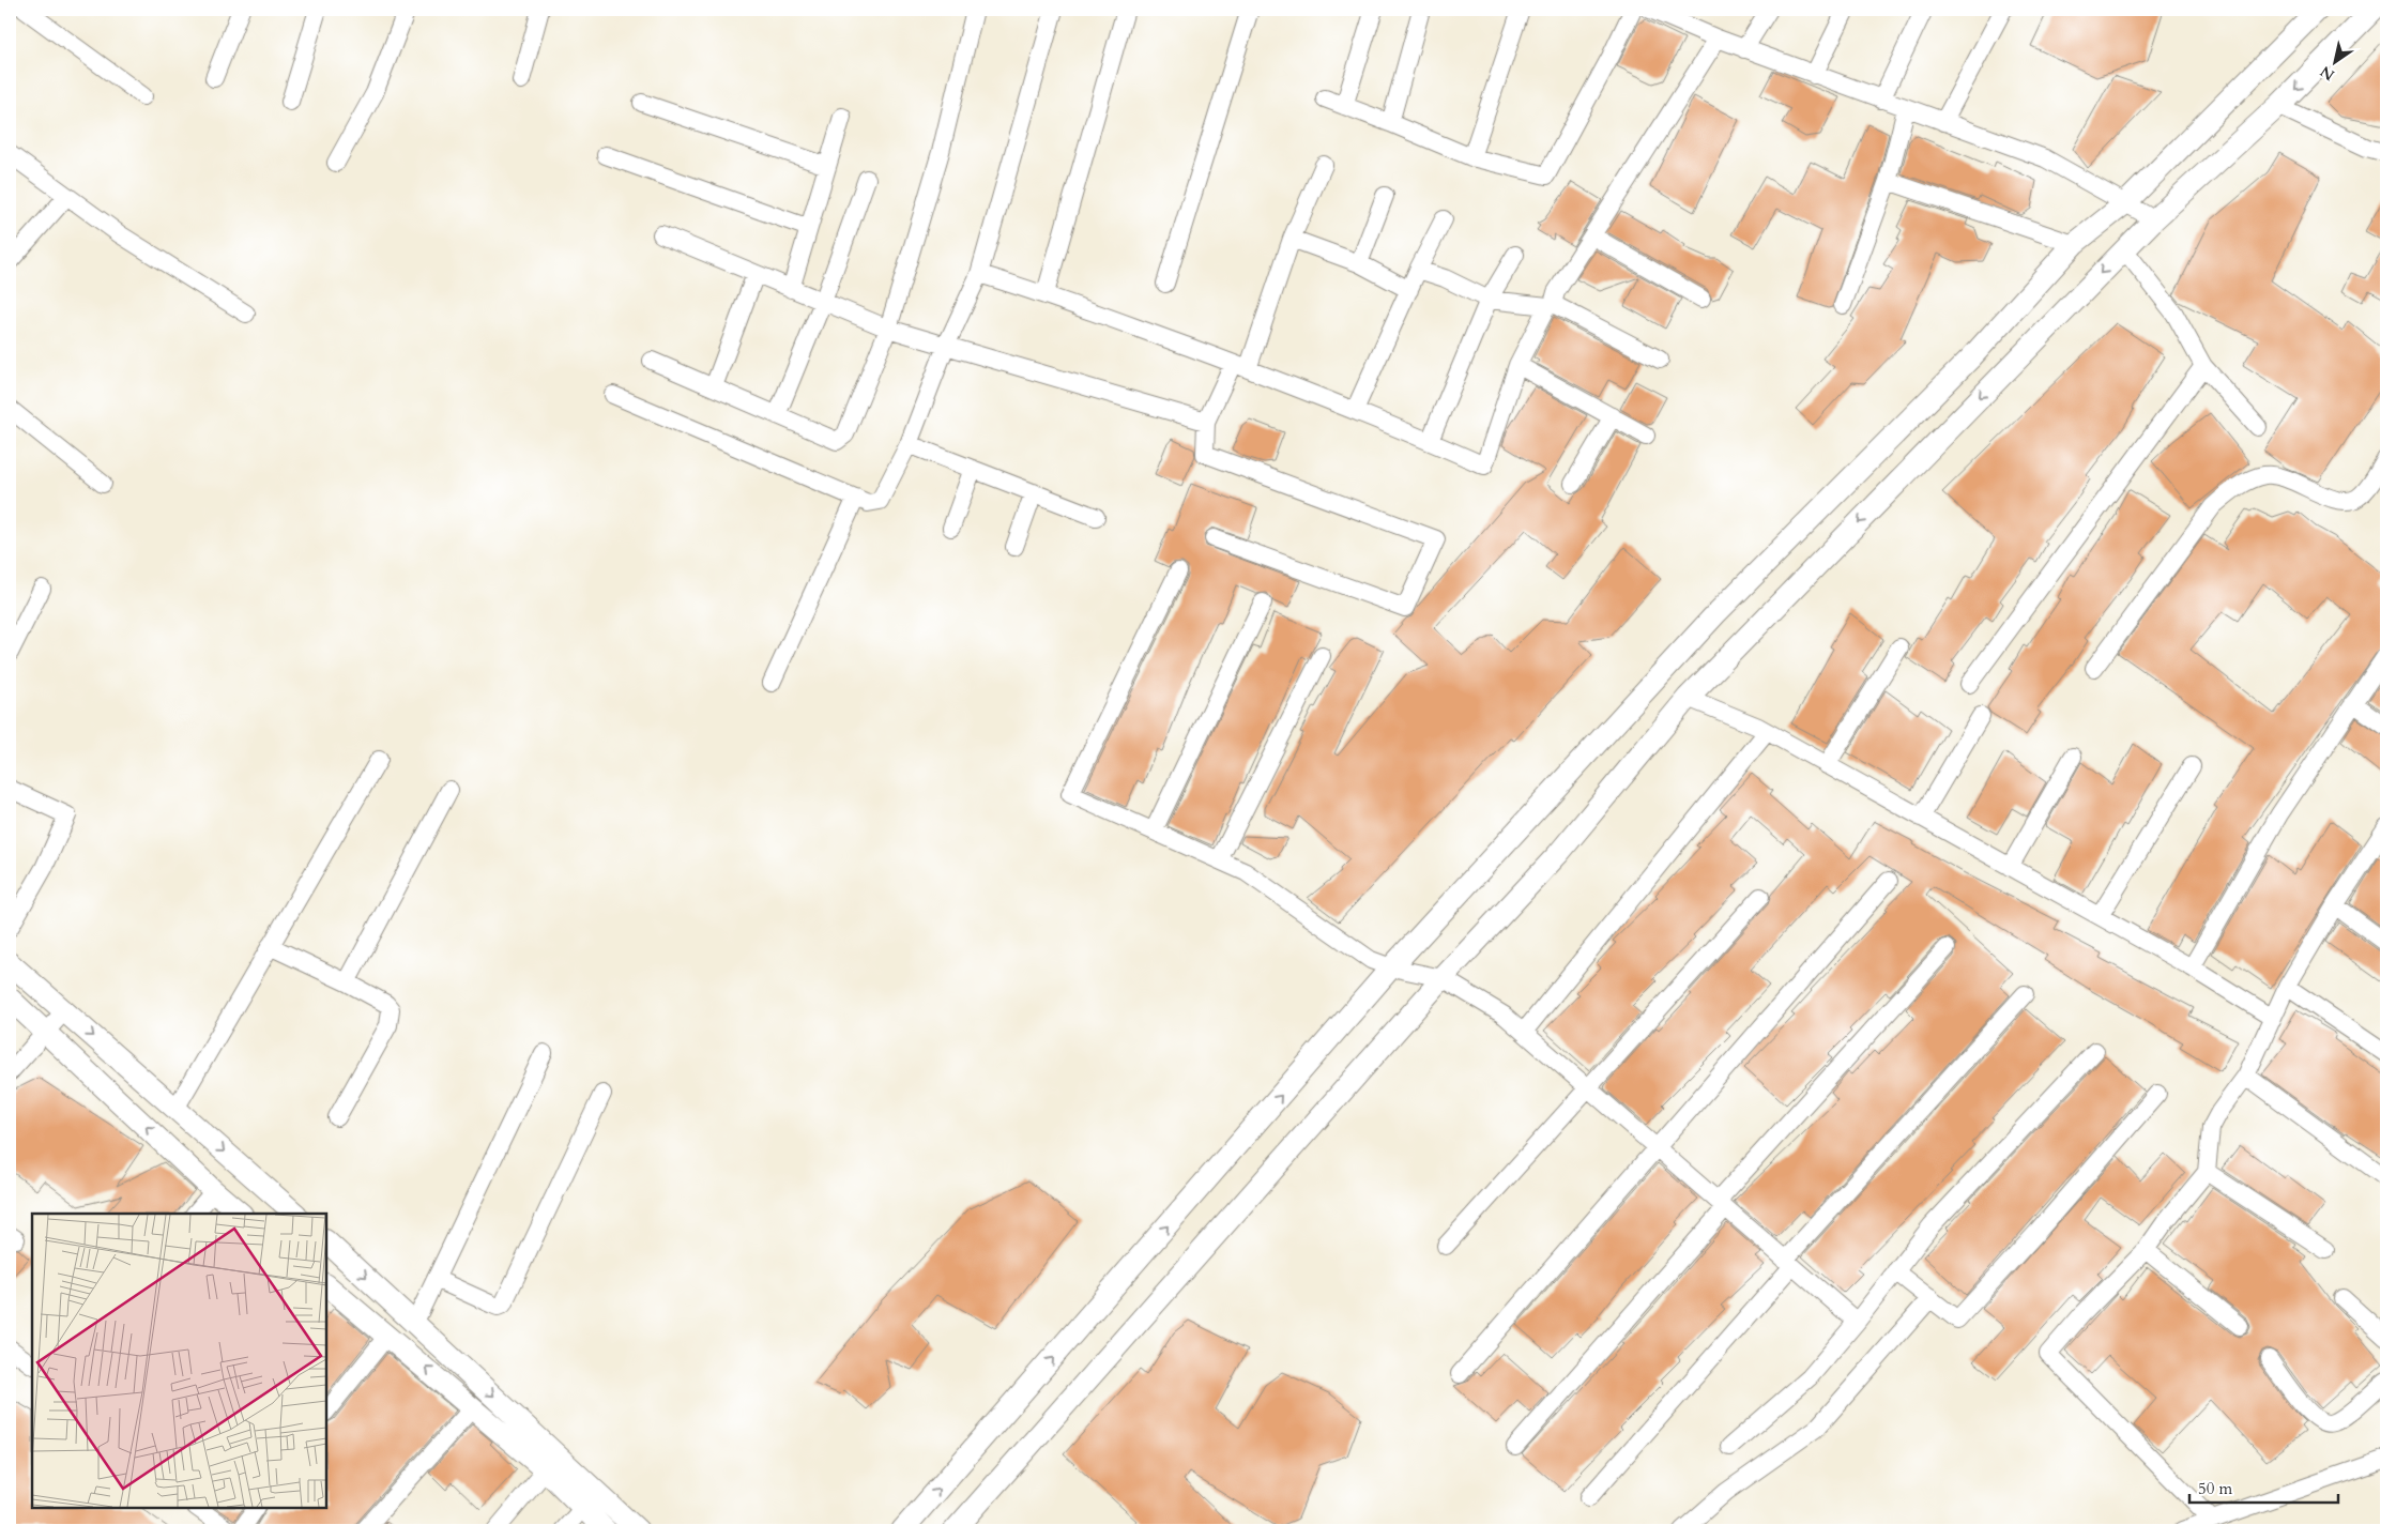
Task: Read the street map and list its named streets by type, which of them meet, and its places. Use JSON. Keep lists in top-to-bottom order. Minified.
{"scale_bar":"50 m","north":"bottom left"}
